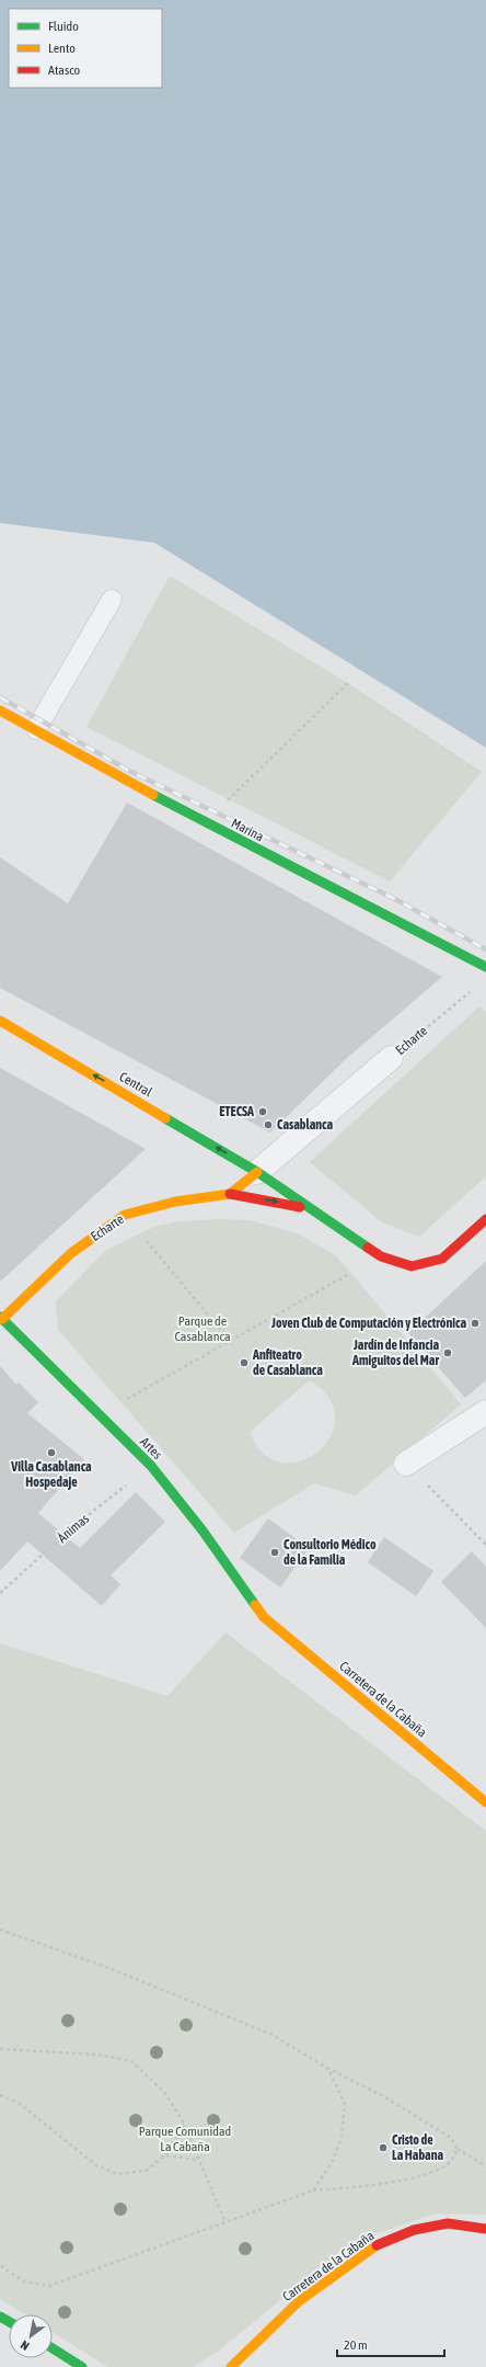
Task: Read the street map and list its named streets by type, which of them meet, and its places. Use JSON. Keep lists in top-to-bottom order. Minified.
{"streets":{"street":["Marina","Echarte","Central","Artes","Carretera de la Cabaña"],"path":["Ánimas"]},"crossings":[["Echarte","Central"],["Echarte","Artes"],["Artes","Ánimas"],["Artes","Carretera de la Cabaña"]],"one_way":["Central"],"parks":["Parque de Casablanca","Parque Comunidad La Cabaña"],"places":["ETECSA","Casablanca","Joven Club de Computación y Electrónica","Jardín de Infancia Amiguitos del Mar","Anfiteatro de Casablanca","Villa Casablanca Hospedaje","Consultorio Médico de la Familia","Cristo de La Habana"],"legend":["Fluido","Lento","Atasco"],"scale_bar":"20 m","north":"bottom left"}
